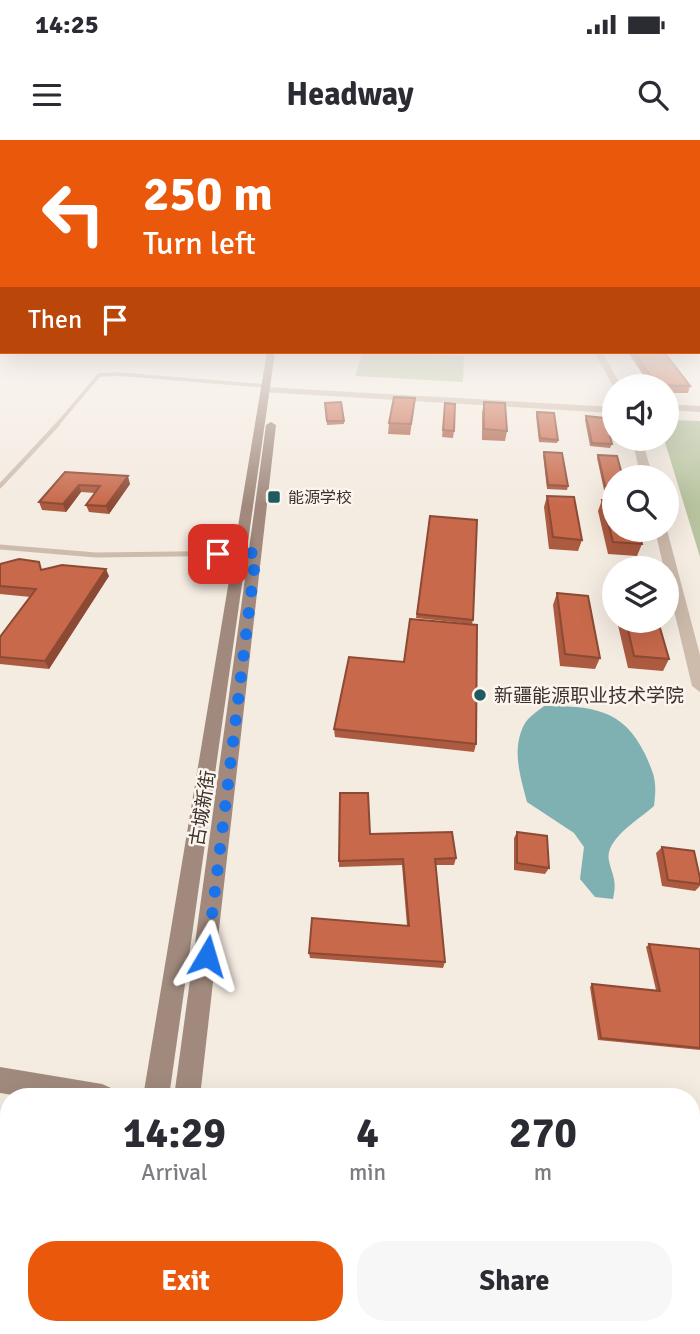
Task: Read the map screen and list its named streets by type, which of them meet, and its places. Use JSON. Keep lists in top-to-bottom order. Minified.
{"streets":{"main road":["古城新街"]},"places":{"transit":["能源学校"],"other":["新疆能源职业技术学院"]},"page":{"status":"14:25","header":"Headway","turn":["250 m","Turn left"],"then":"Then","eta":["14:29","Arrival","4","min","270","m"],"buttons":["Exit","Share"]}}
